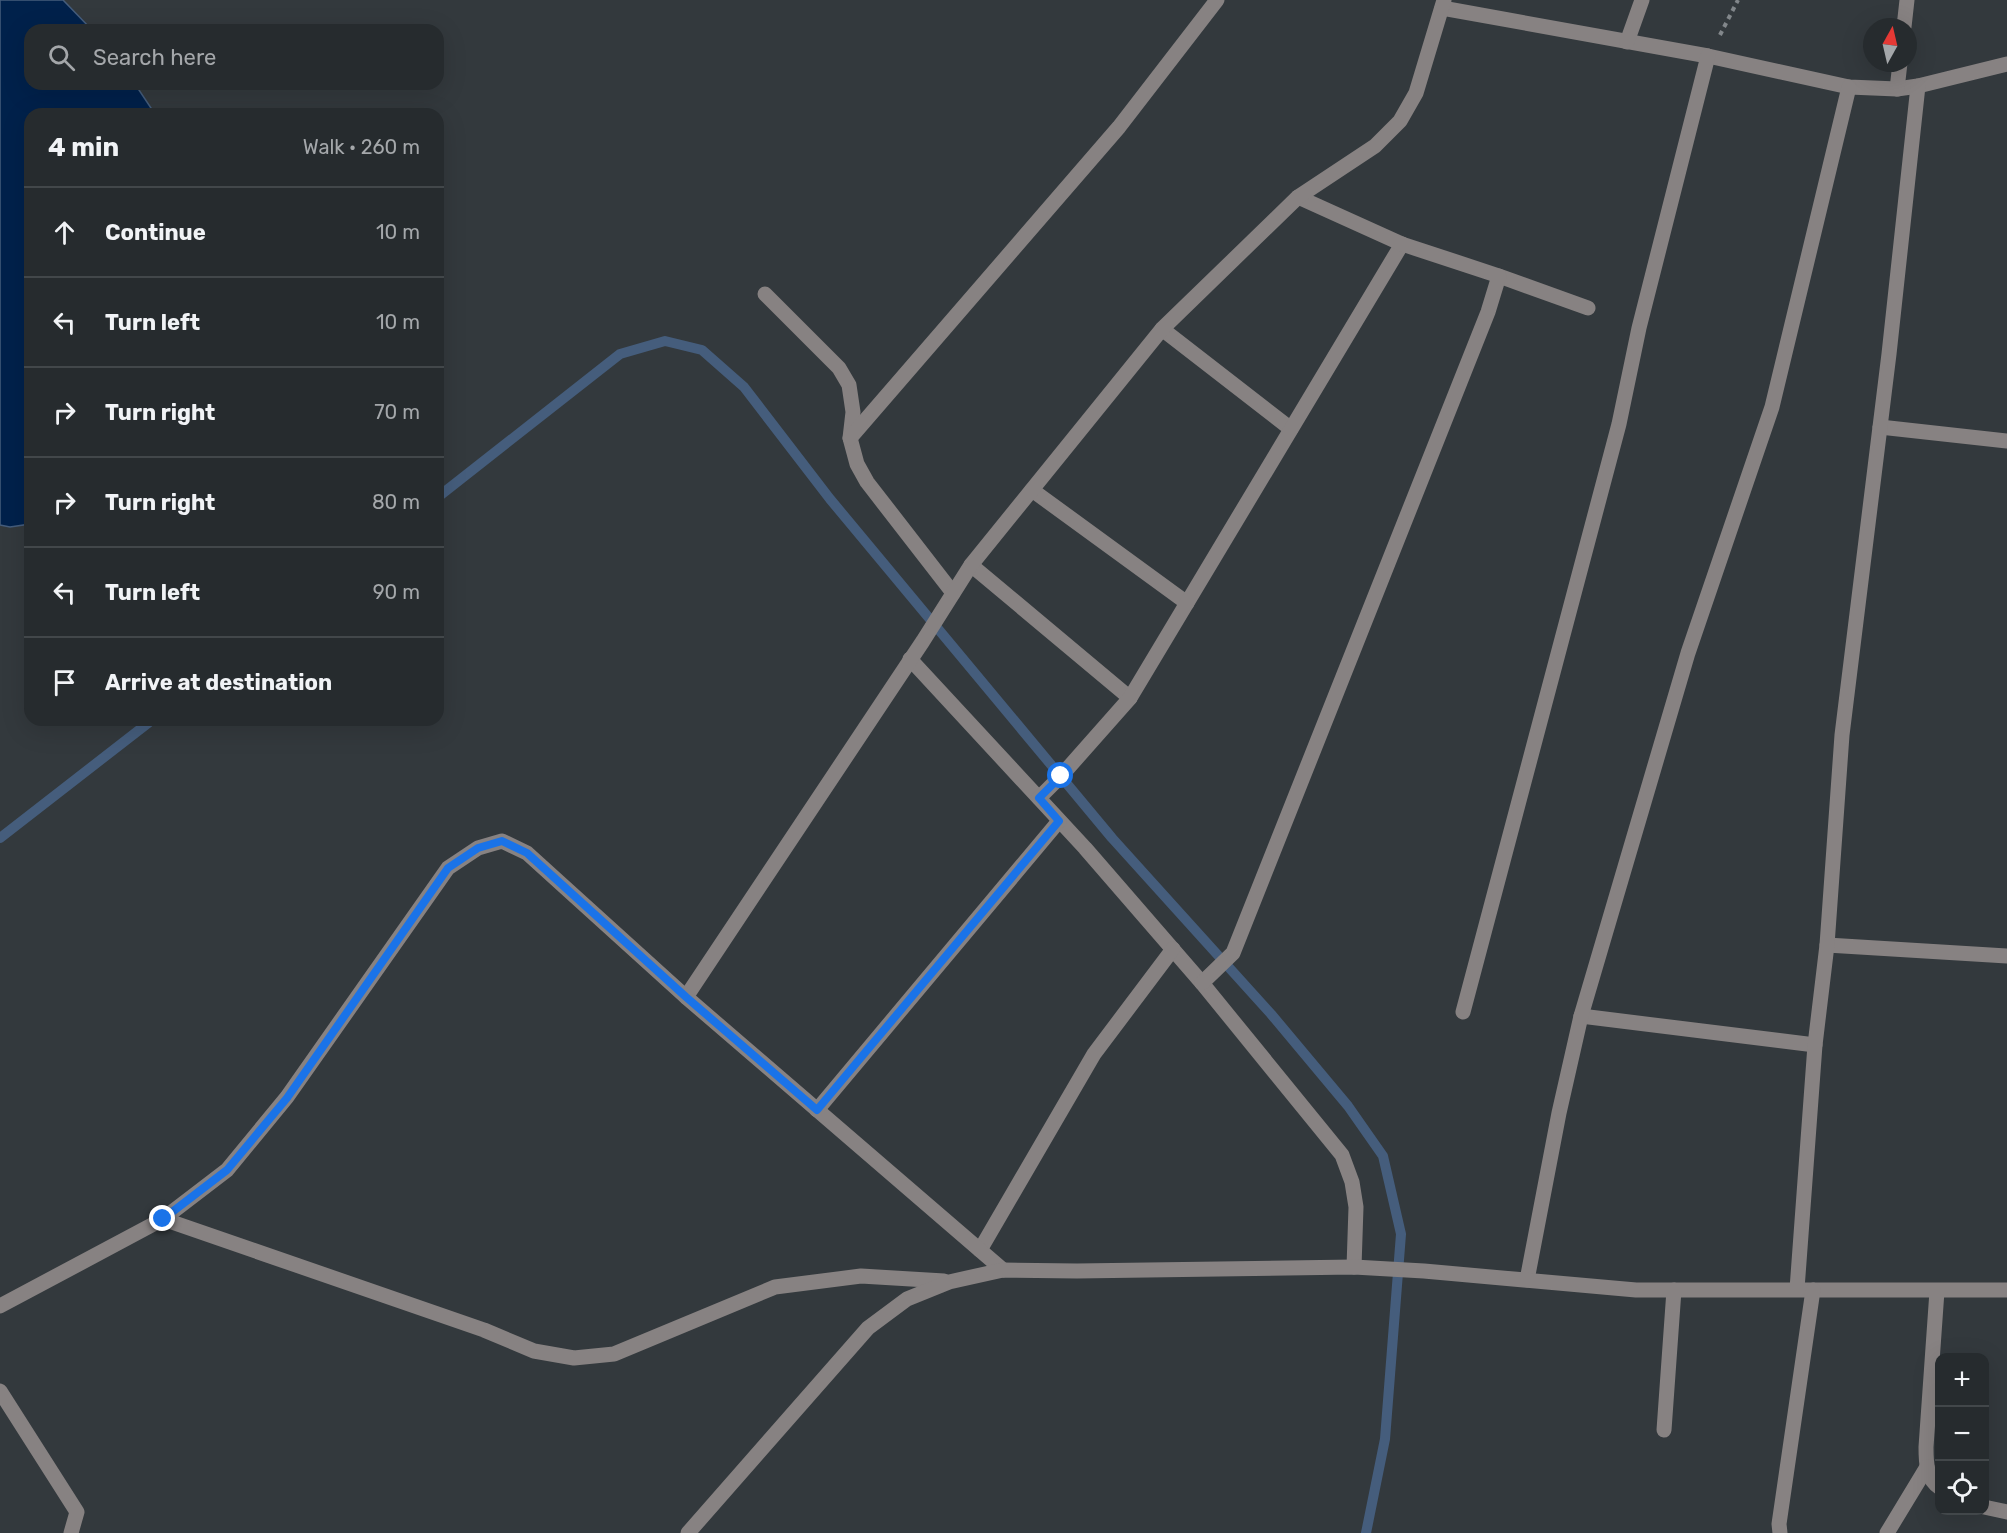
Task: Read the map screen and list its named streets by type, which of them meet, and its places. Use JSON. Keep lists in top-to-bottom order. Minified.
{"north":"top","page":{"search":"Search here","heading":["4 min","Walk · 260 m"],"list":[["Continue","10 m"],["Turn left","10 m"],["Turn right","70 m"],["Turn right","80 m"],["Turn left","90 m"],"Arrive at destination"],"map_buttons":["+","−"]}}
